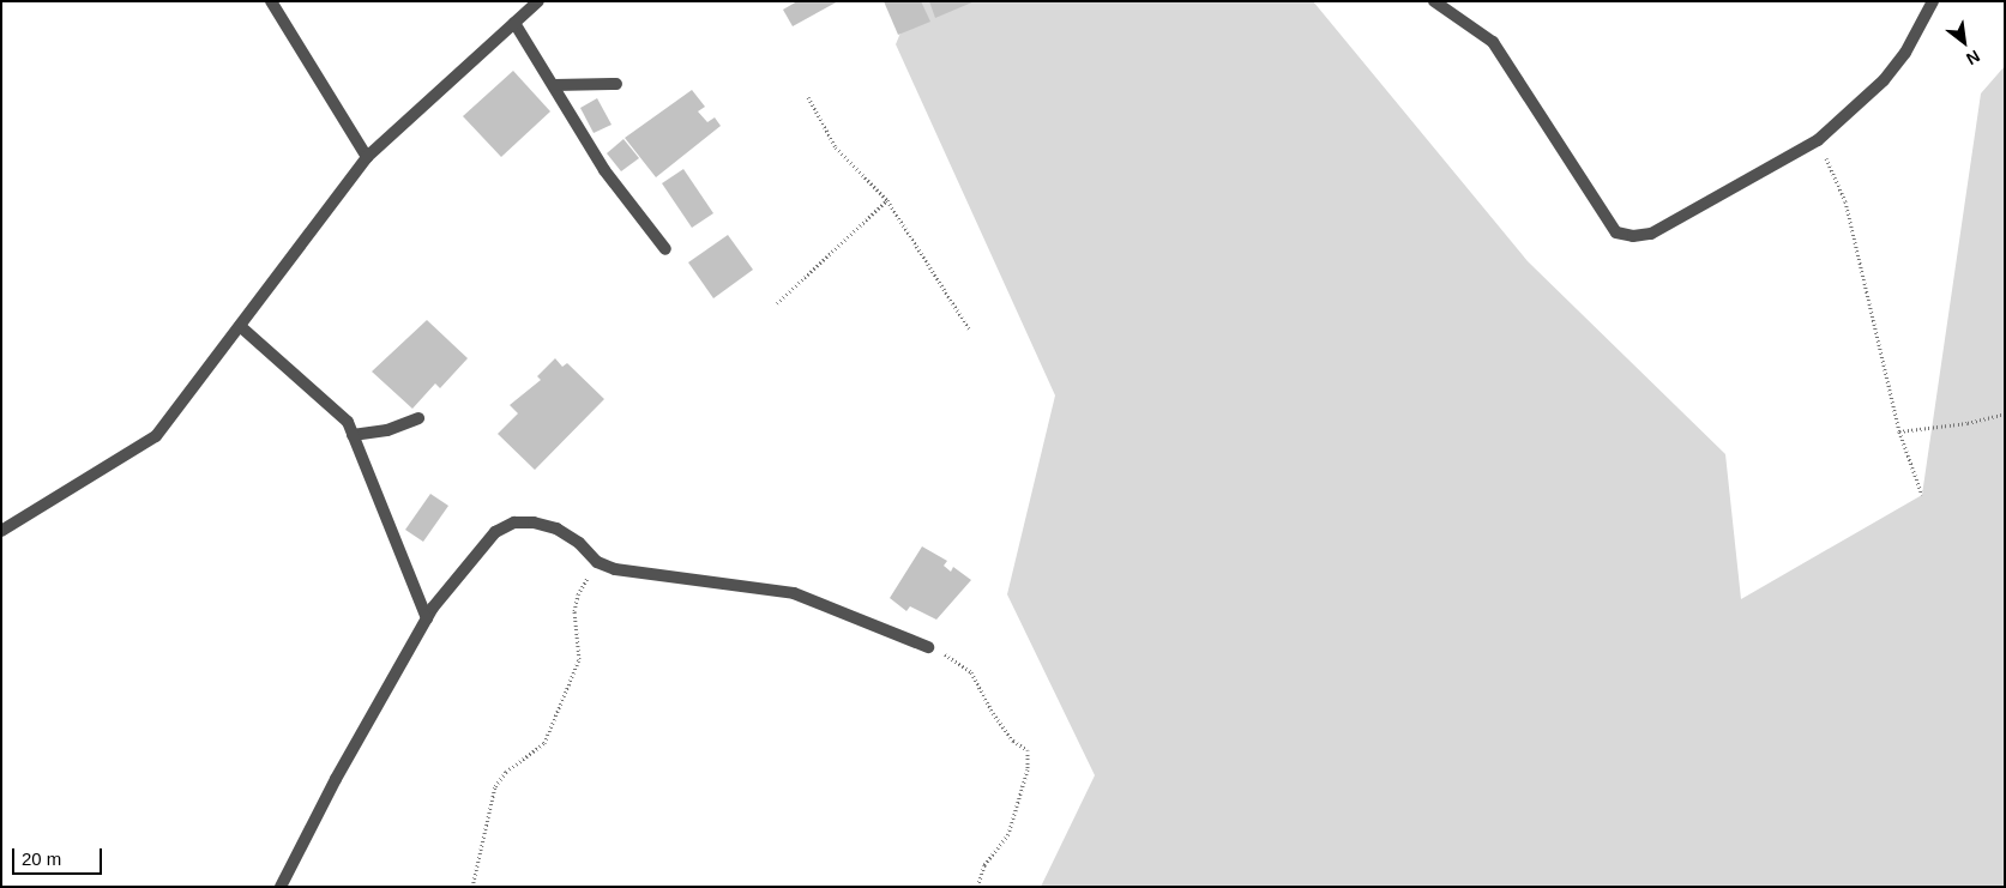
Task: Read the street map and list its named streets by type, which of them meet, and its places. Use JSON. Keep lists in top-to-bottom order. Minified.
{"scale_bar":"20 m","north":"bottom right"}
